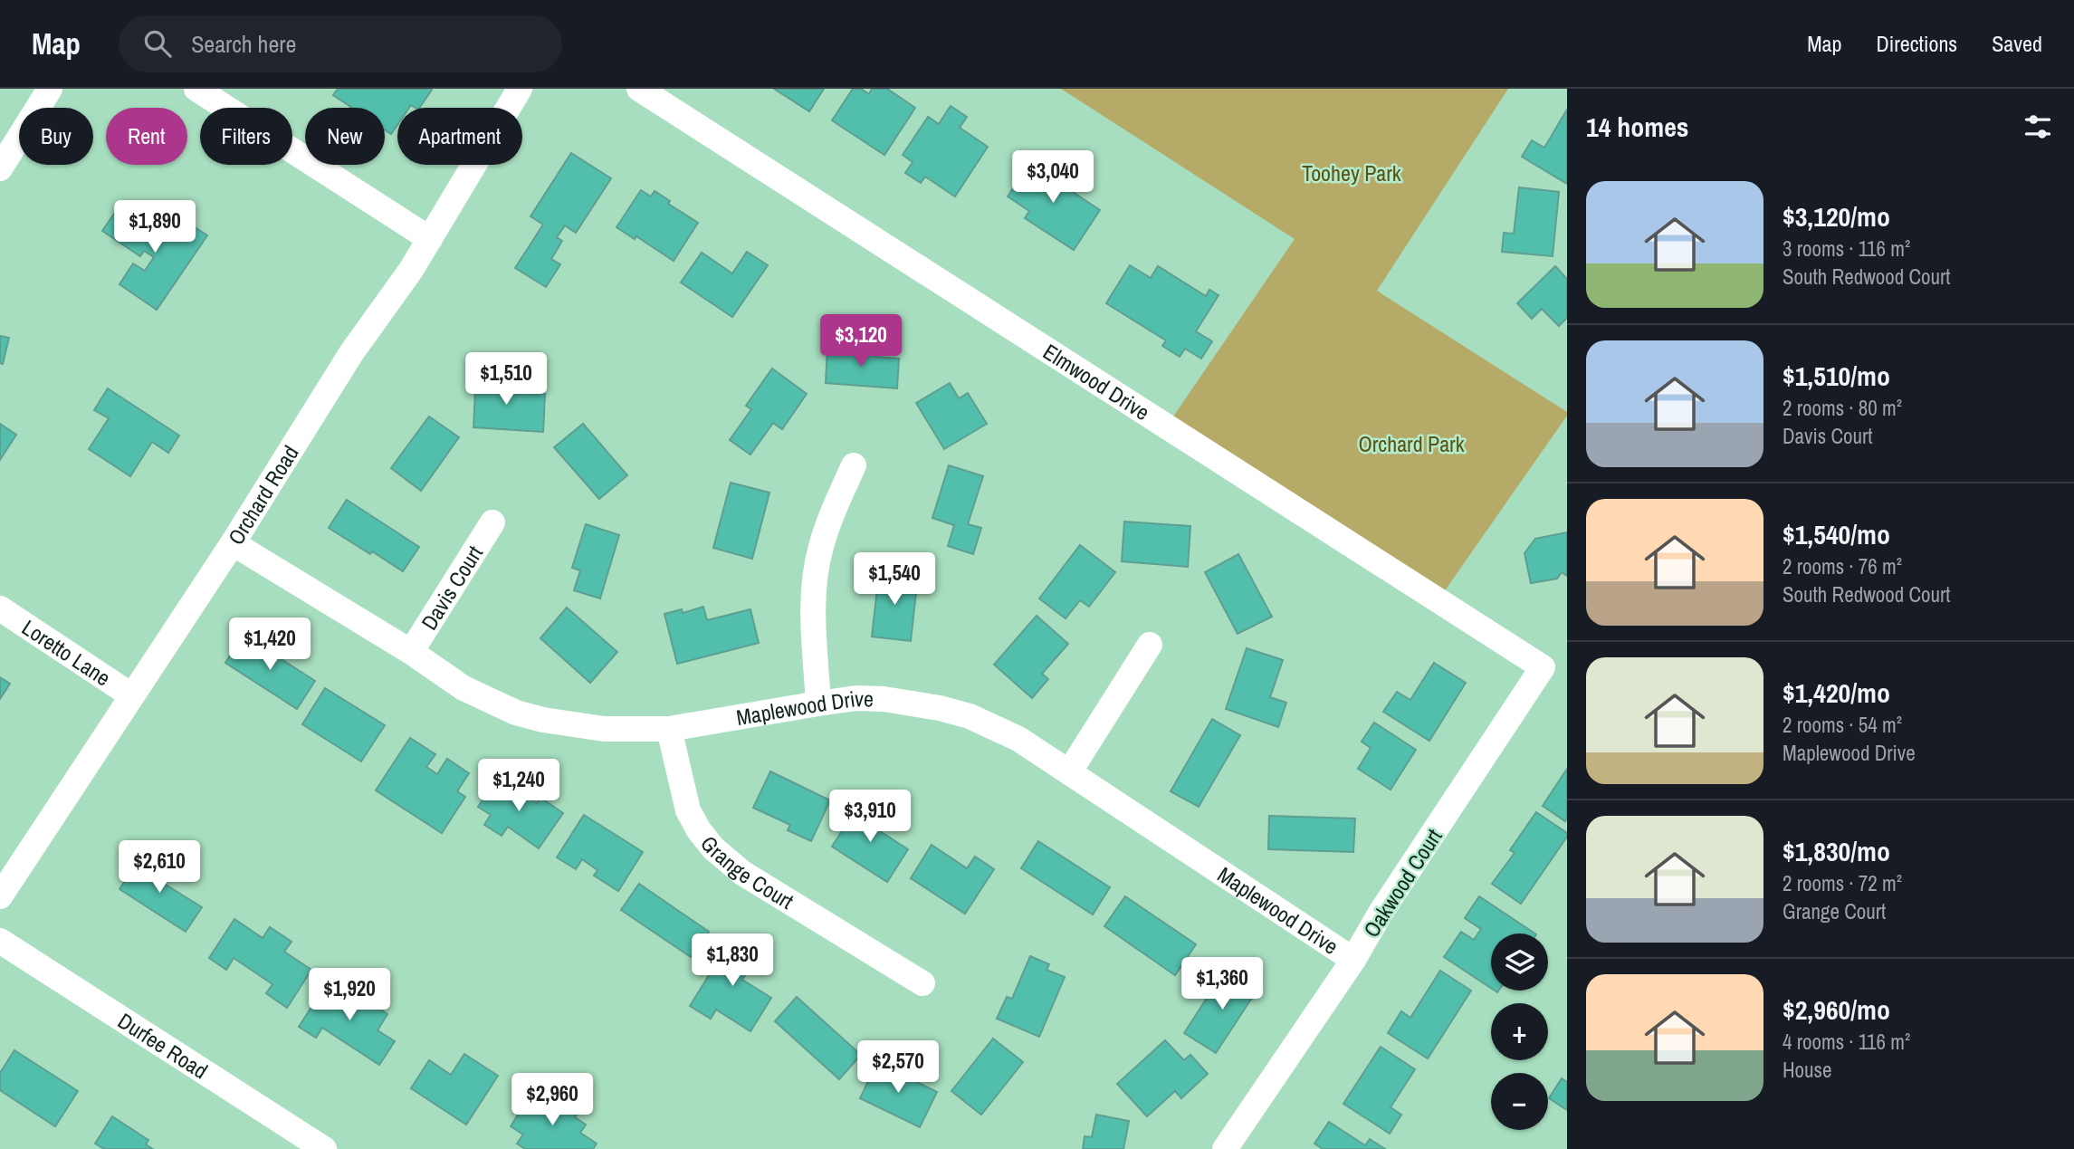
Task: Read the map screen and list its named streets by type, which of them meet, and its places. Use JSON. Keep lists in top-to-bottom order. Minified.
{"streets":{"street":["Elmwood Drive","Orchard Road","Davis Court","Loretto Lane","Maplewood Drive","Grange Court","Oakwood Court","Durfee Road"]},"crossings":[["Elmwood Drive","Oakwood Court"],["Orchard Road","Loretto Lane"],["Orchard Road","Maplewood Drive"],["Davis Court","Maplewood Drive"],["Maplewood Drive","Grange Court"],["Maplewood Drive","Oakwood Court"]],"parks":["Toohey Park","Orchard Park"],"page":{"header":"Map","search":"Search here","nav":["Map","Directions","Saved"],"heading":"14 homes","chip":["Buy","Rent","Filters","New","Apartment"],"price":["$3,040","$1,890","$3,120","$1,510","$1,540","$1,420","$1,240","$3,910","$2,610","$1,830","$1,360","$1,920","$2,570","$2,960"],"list":[{"name":"$3,120/mo","note":"3 rooms · 116 m² · South Redwood Court"},{"name":"$1,510/mo","note":"2 rooms · 80 m² · Davis Court"},{"name":"$1,540/mo","note":"2 rooms · 76 m² · South Redwood Court"},{"name":"$1,420/mo","note":"2 rooms · 54 m² · Maplewood Drive"},{"name":"$1,830/mo","note":"2 rooms · 72 m² · Grange Court"},{"name":"$2,960/mo","note":"4 rooms · 116 m² · House"}],"map_buttons":["+","−"]}}
